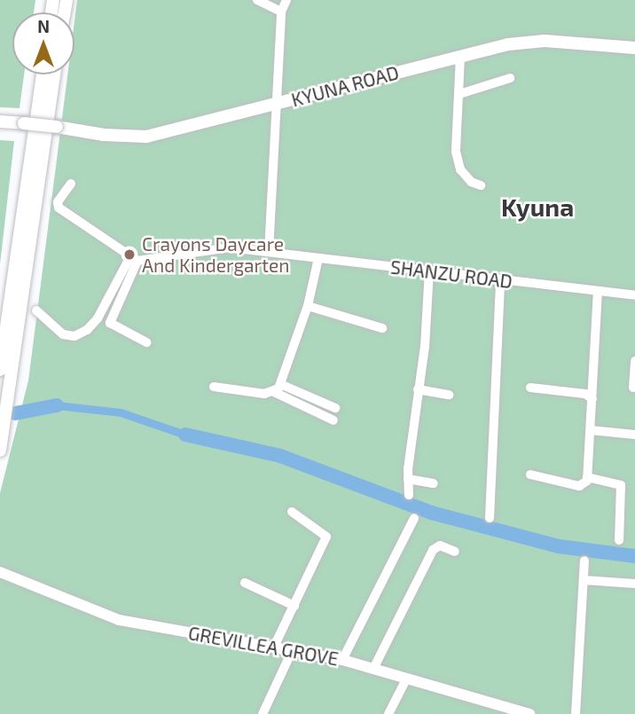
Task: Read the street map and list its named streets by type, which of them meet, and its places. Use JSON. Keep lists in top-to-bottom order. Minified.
{"streets":{"main road":["KYUNA ROAD"],"street":["SHANZU ROAD","GREVILLEA GROVE"]},"districts":["Kyuna"],"places":["Crayons Daycare And Kindergarten"],"north":"top"}
